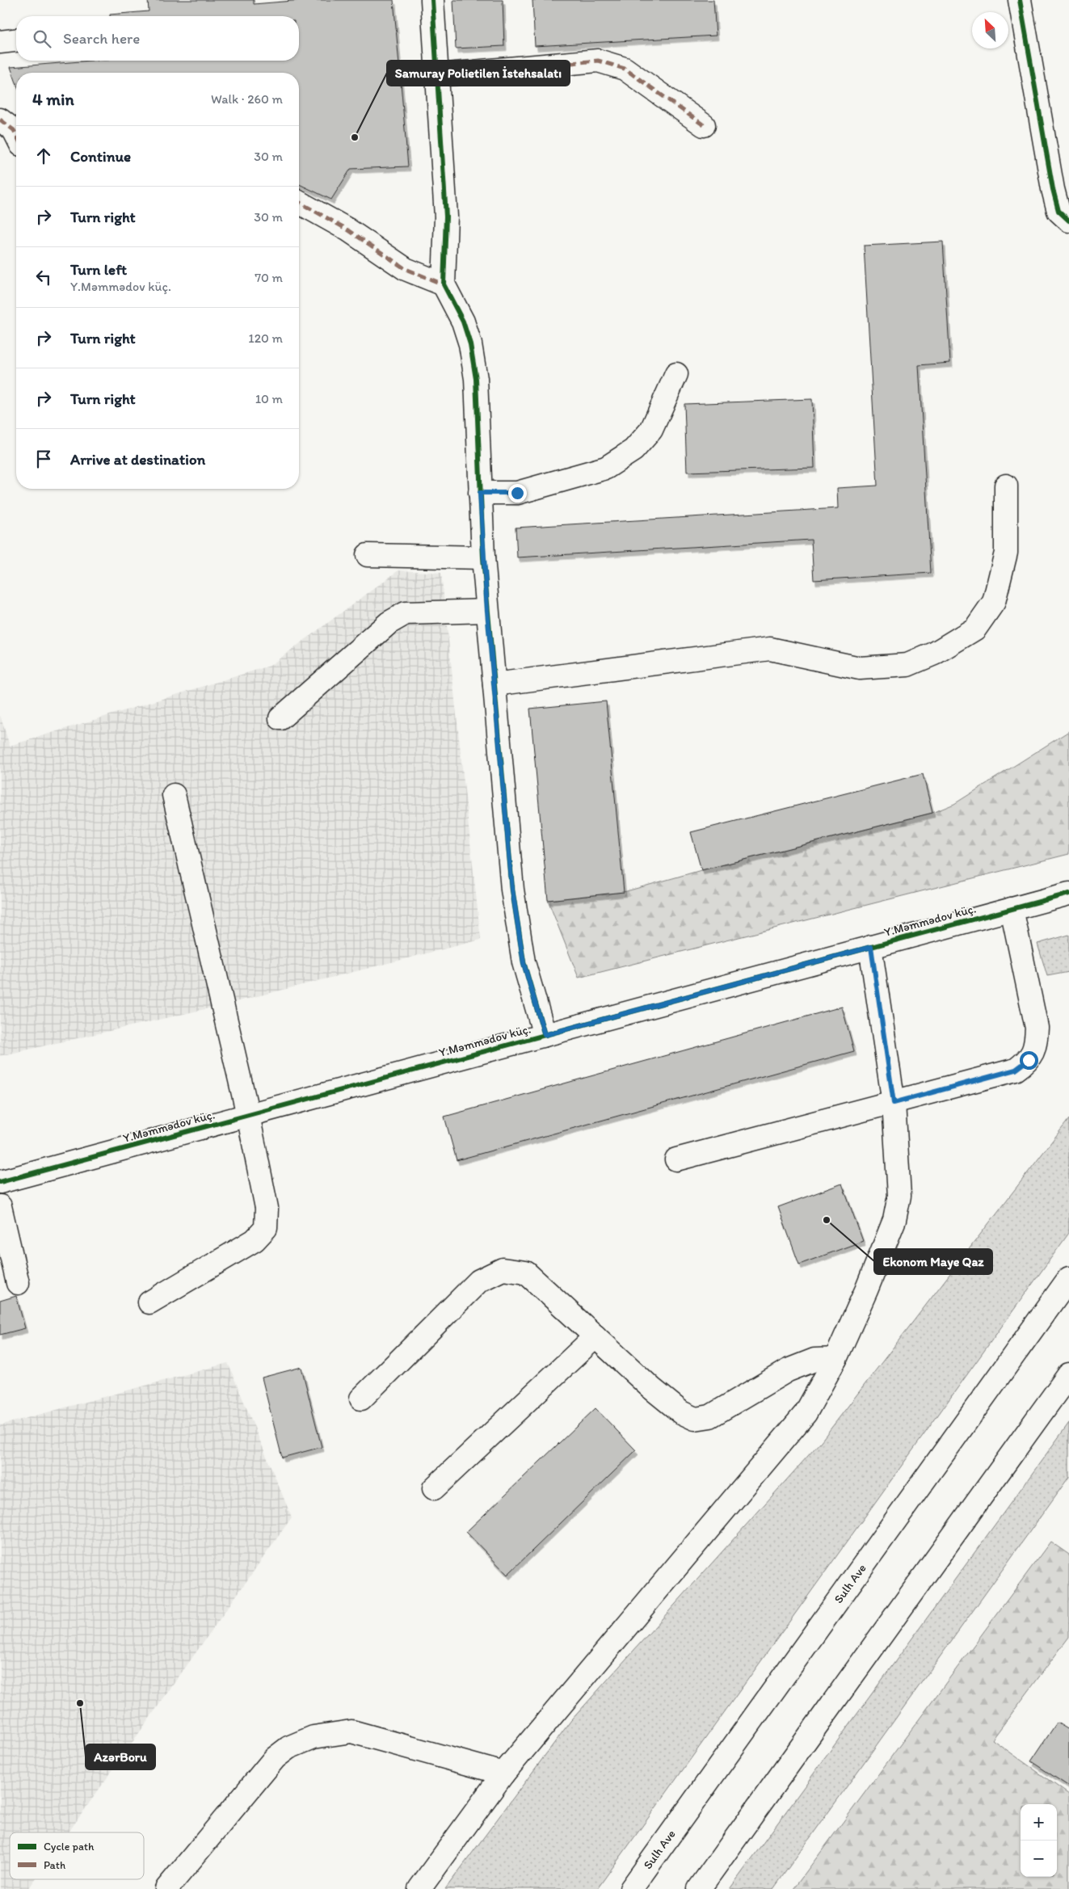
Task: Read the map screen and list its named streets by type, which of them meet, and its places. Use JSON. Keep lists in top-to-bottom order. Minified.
{"streets":{"main road":["Y.Məmmədov küç.","Sulh Ave"]},"places":["Samuray Polietilen İstehsalatı","Ekonom Maye Qaz","AzərBoru"],"legend":["Cycle path","Path"],"north":"top left","page":{"search":"Search here","heading":["4 min","Walk · 260 m"],"list":[["Continue","30 m"],["Turn right","30 m"],["Turn left","Y.Məmmədov küç.","70 m"],["Turn right","120 m"],["Turn right","10 m"],"Arrive at destination"],"map_buttons":["+","−"]}}
